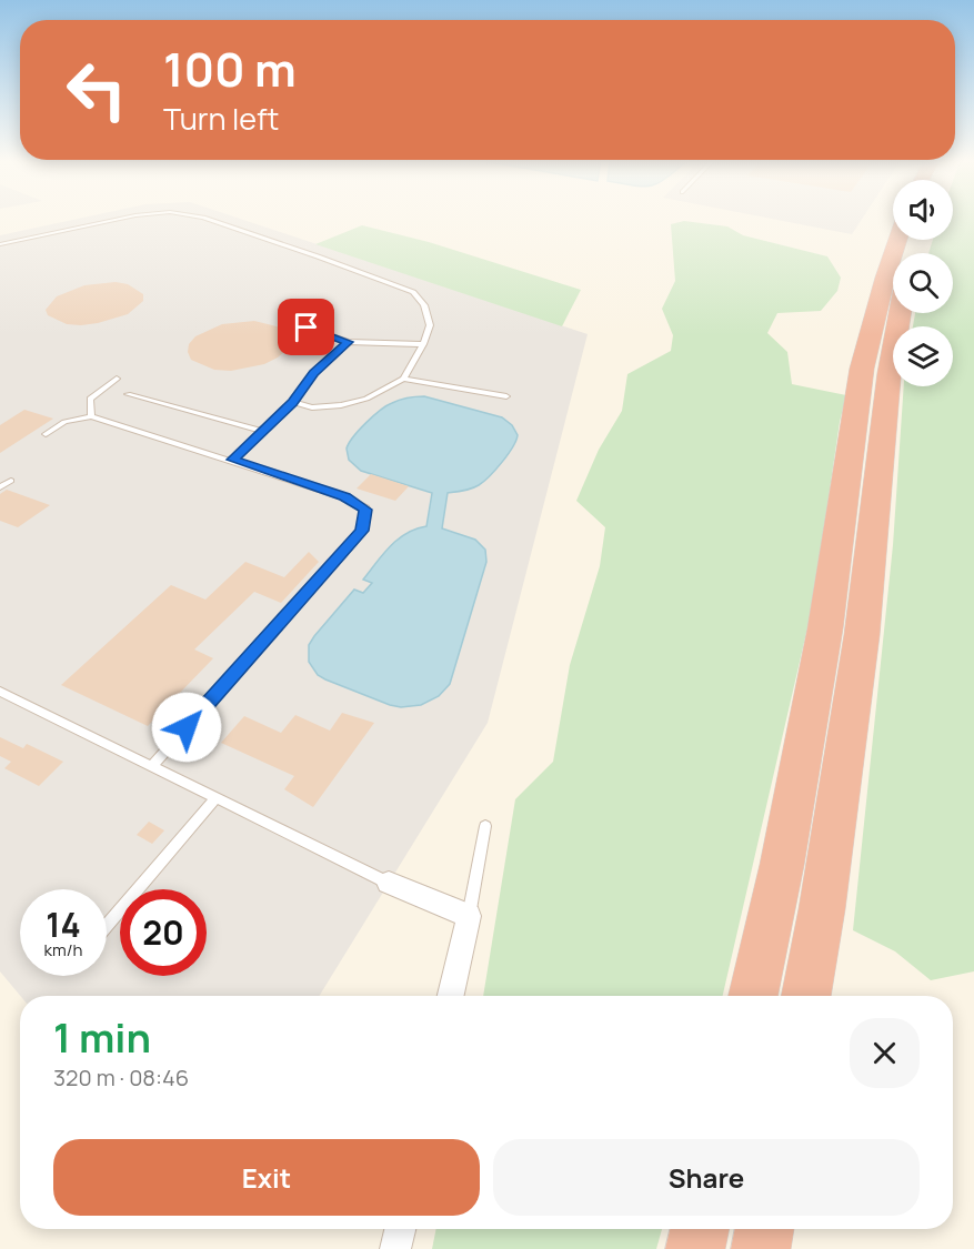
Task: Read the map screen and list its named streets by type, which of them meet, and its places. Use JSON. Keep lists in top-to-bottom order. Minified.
{"page":{"turn":["100 m","Turn left"],"speed":"14 km/h","limit":"20","heading":["1 min","320 m · 08:46"],"buttons":["Exit","Share"]}}
